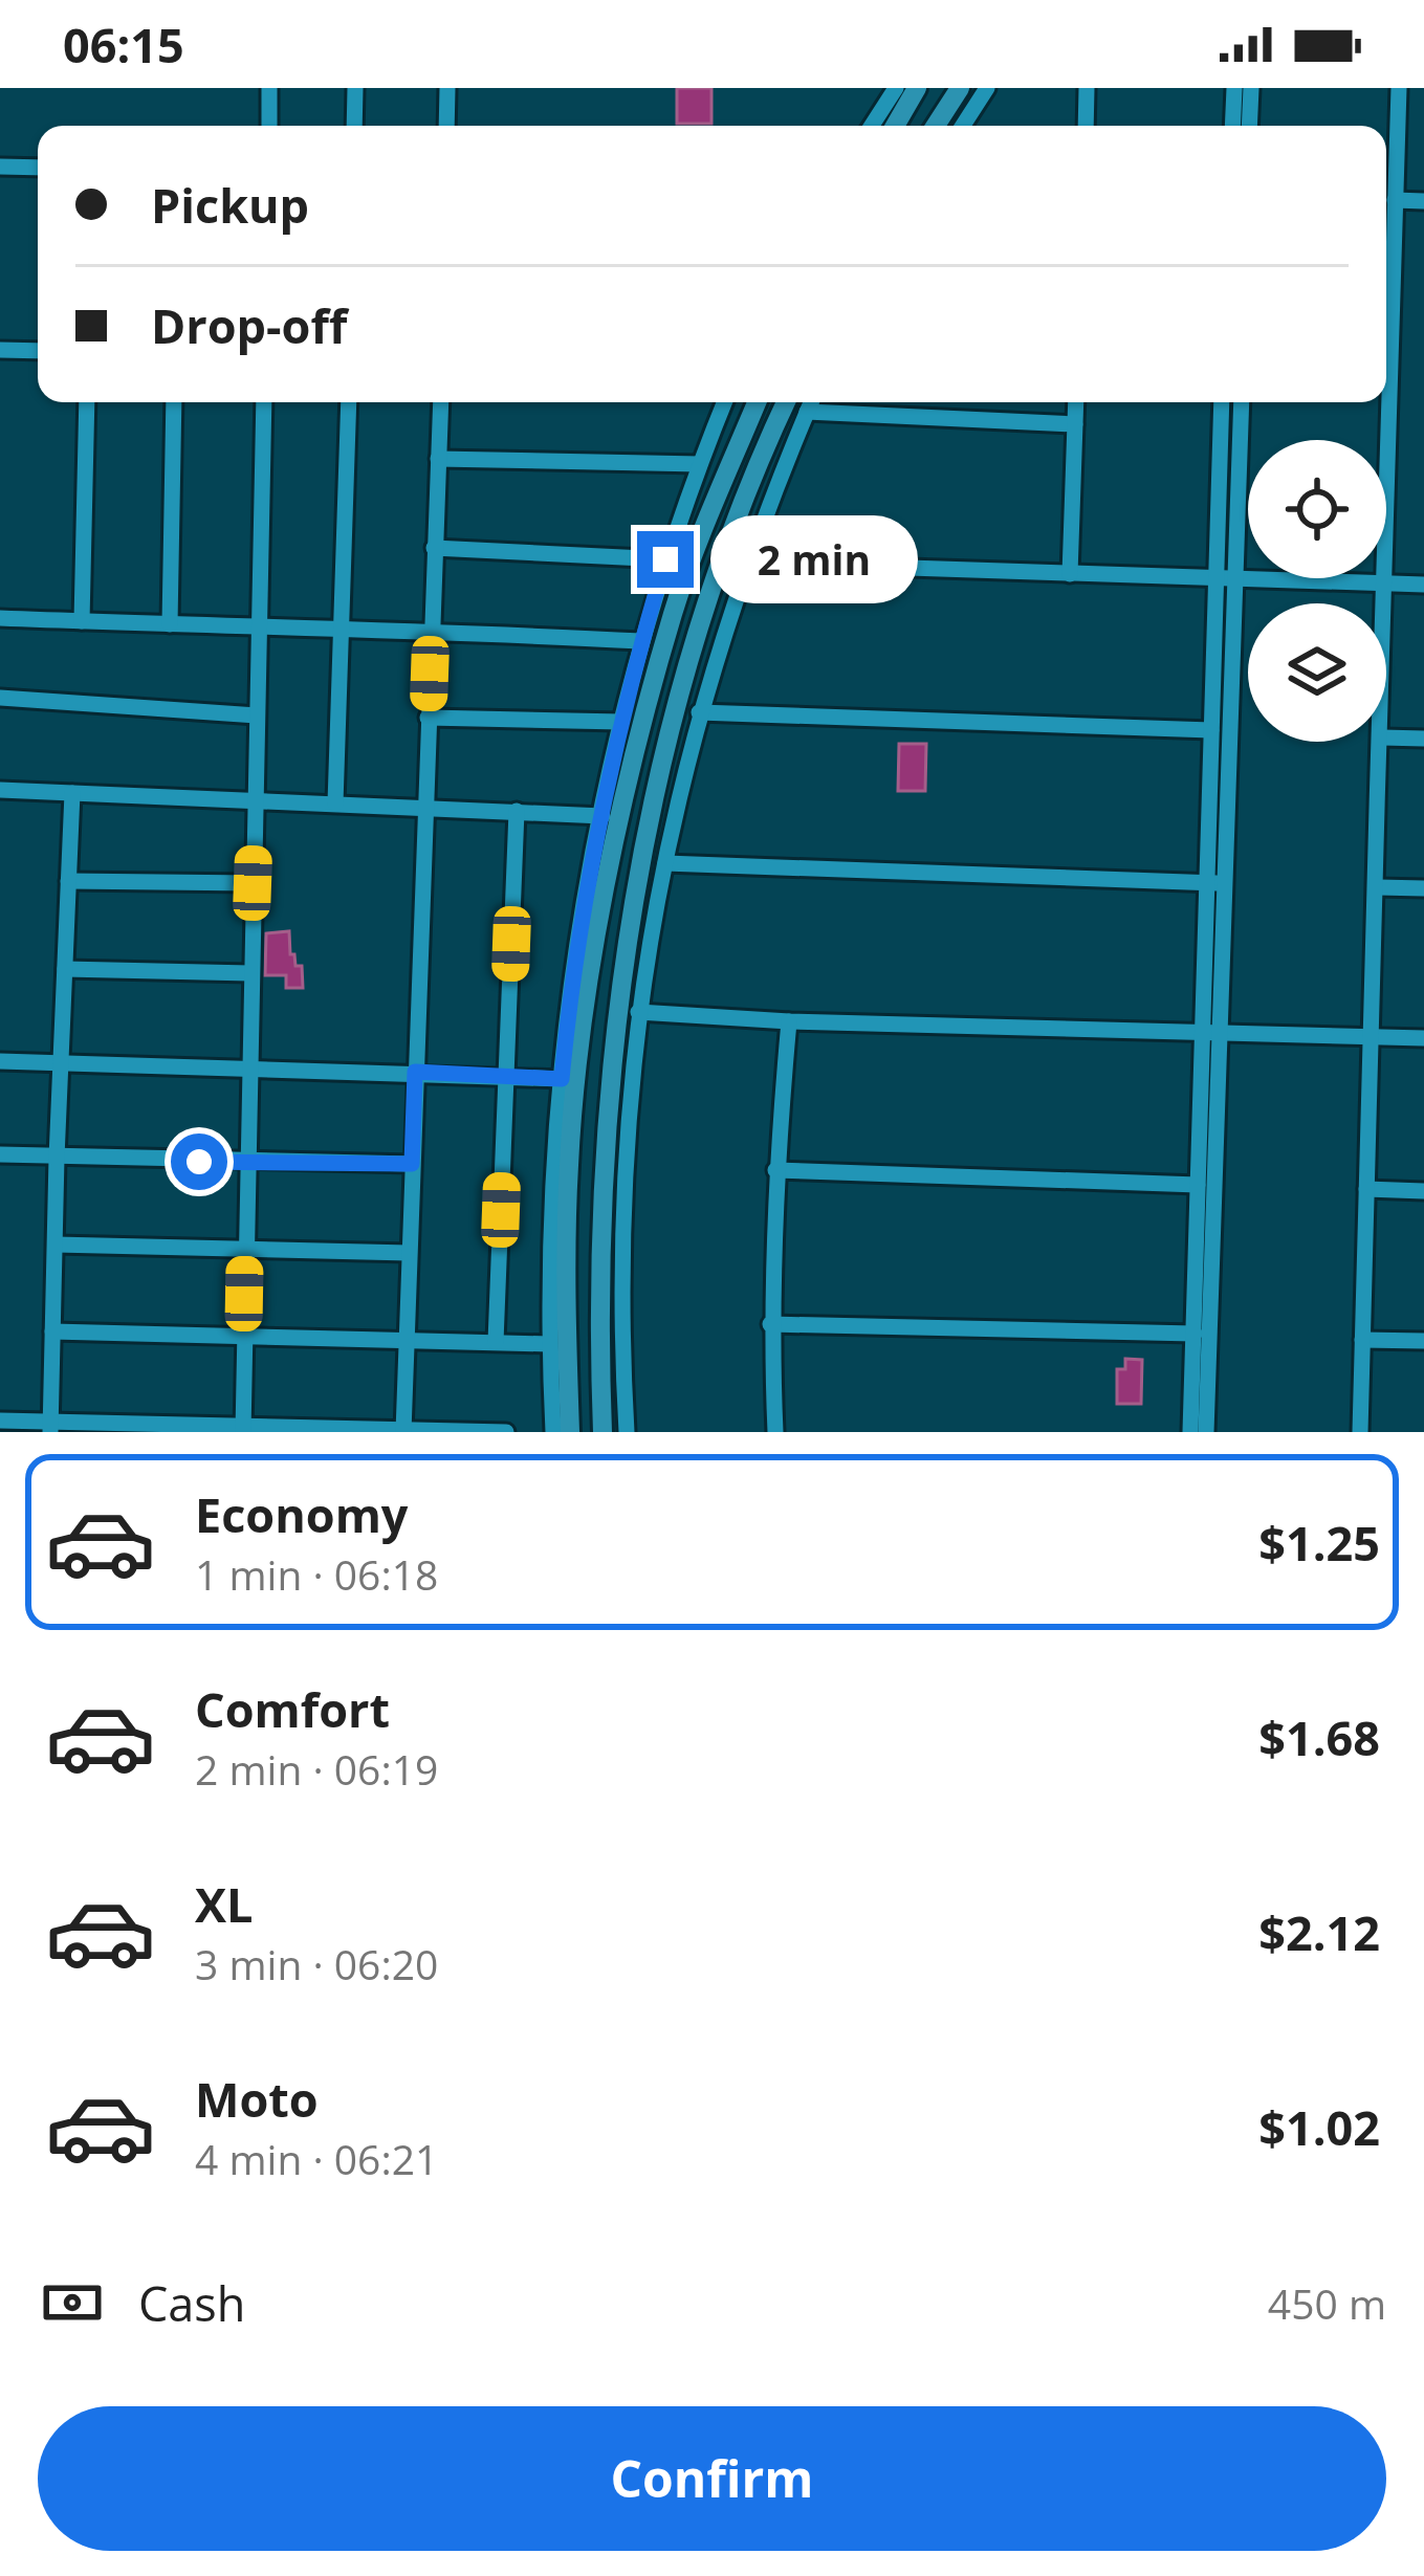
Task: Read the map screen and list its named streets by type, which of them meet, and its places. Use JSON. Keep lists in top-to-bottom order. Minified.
{"page":{"status":"06:15","banner":["Pickup","Drop-off"],"bubble":"2 min","list":[{"name":"Economy","note":"1 min · 06:18","value":"$1.25"},{"name":"Comfort","note":"2 min · 06:19","value":"$1.68"},{"name":"XL","note":"3 min · 06:20","value":"$2.12"},{"name":"Moto","note":"4 min · 06:21","value":"$1.02"}],"pay":["Cash","450 m"],"buttons":"Confirm"}}
